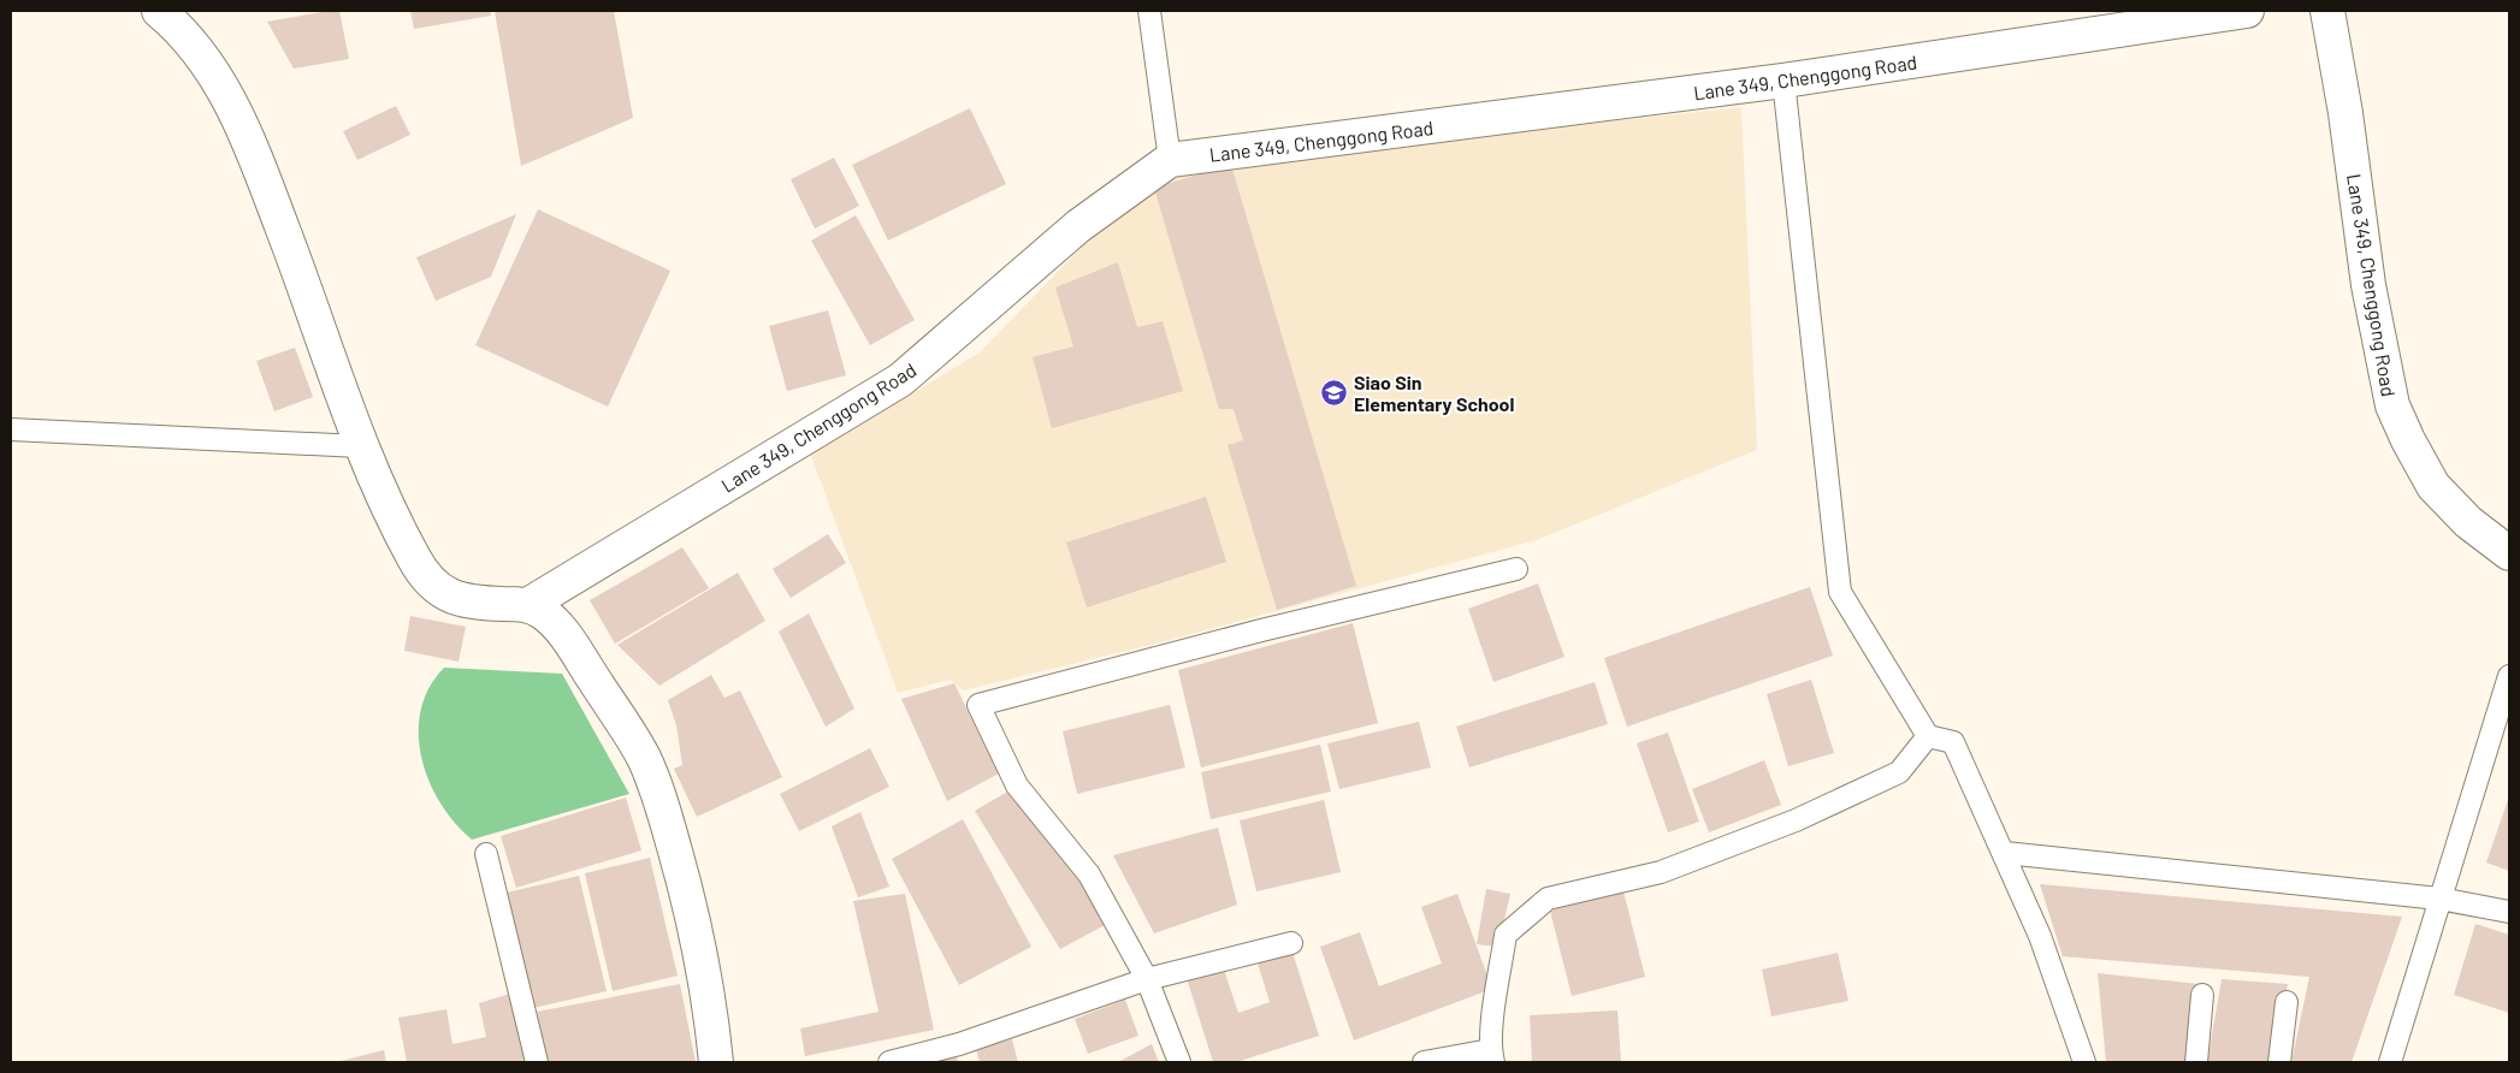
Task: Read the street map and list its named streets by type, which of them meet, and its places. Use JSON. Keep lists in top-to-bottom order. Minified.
{"streets":{"street":["Lane 349, Chenggong Road"]},"places":{"school or university":["Siao Sin Elementary School"]}}
